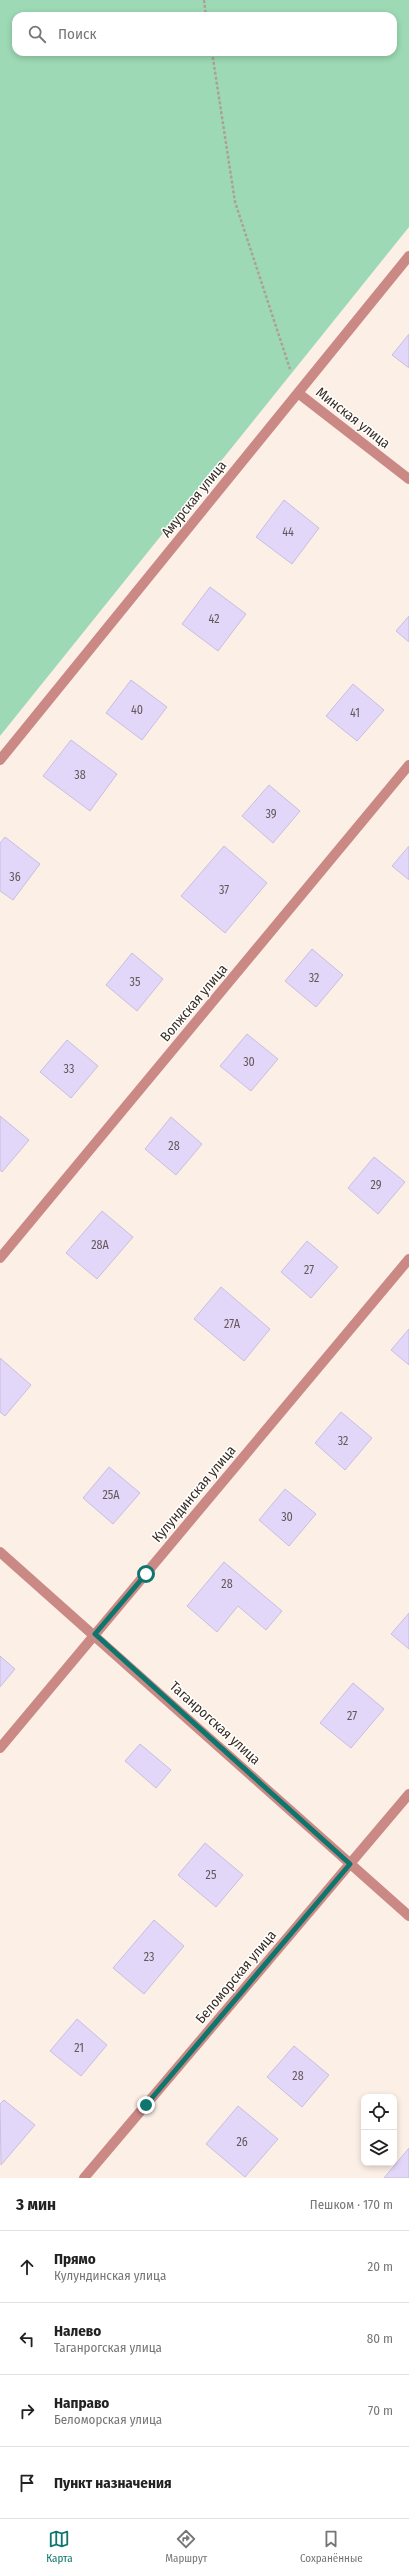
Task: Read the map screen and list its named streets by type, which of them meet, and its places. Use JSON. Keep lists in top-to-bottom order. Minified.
{"streets":{"street":["Минская улица","Амурская улица","Волжская улица","Кулундинская улица","Таганрогская улица","Беломорская улица"]},"crossings":[["Минская улица","Амурская улица"],["Кулундинская улица","Таганрогская улица"],["Таганрогская улица","Беломорская улица"]],"house_numbers":["44","42","40","41","38","39","36","37","32","35","30","33","28","29","28А","27","27А","32","25А","30","28","27","25","23","21","28","26"],"page":{"search":"Поиск","heading":["3 мин","Пешком · 170 m"],"list":[["Прямо","Кулундинская улица","20 m"],["Налево","Таганрогская улица","80 m"],["Направо","Беломорская улица","70 m"],"Пункт назначения"],"nav":["Карта","Маршрут","Сохранённые"]}}
